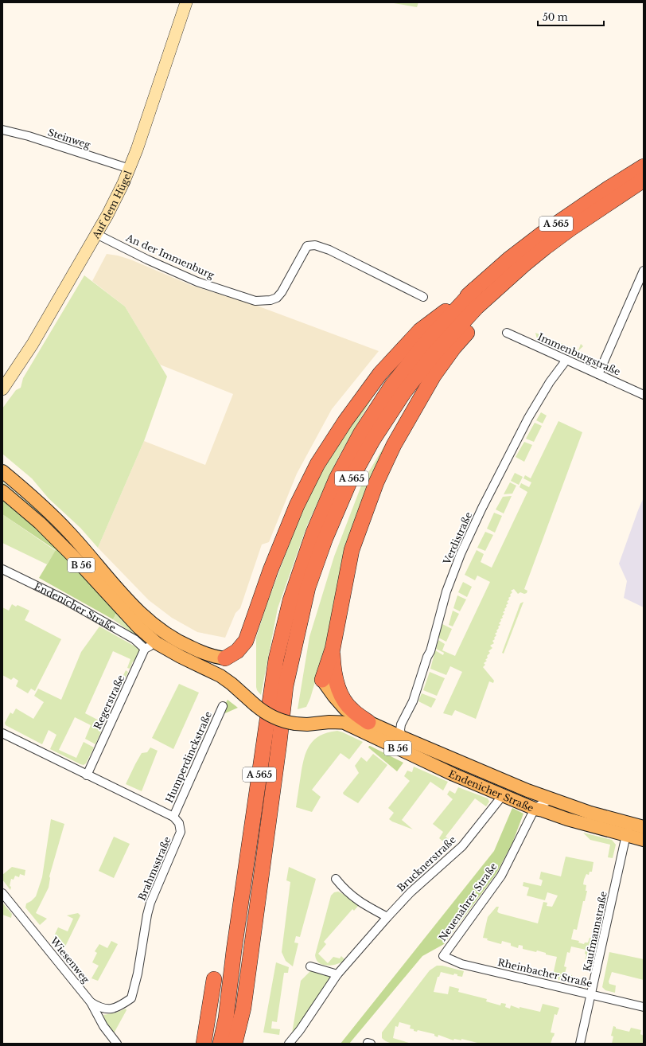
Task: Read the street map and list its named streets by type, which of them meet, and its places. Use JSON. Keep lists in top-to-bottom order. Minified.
{"streets":{"highway":["A 565"],"main road":["B 56","Endenicher Straße"],"street":["Steinweg","Auf dem Hügel","An der Immenburg","Immenburgstraße","Verdistraße","Regerstraße","Humperdinckstraße","Brucknerstraße","Brahmsstraße","Neuenahrer Straße","Kaufmannstraße","Wiesenweg","Rheinbacher Straße"]},"crossings":[["Steinweg","Auf dem Hügel"],["Auf dem Hügel","An der Immenburg"],["Immenburgstraße","Verdistraße"],["Verdistraße","Endenicher Straße"],["B 56","Endenicher Straße"],["B 56","Regerstraße"],["Endenicher Straße","Regerstraße"],["Endenicher Straße","Brucknerstraße"],["Endenicher Straße","Neuenahrer Straße"],["Endenicher Straße","Kaufmannstraße"],["Humperdinckstraße","Brahmsstraße"],["Brahmsstraße","Wiesenweg"],["Neuenahrer Straße","Rheinbacher Straße"],["Kaufmannstraße","Rheinbacher Straße"]],"scale_bar":"50 m"}
